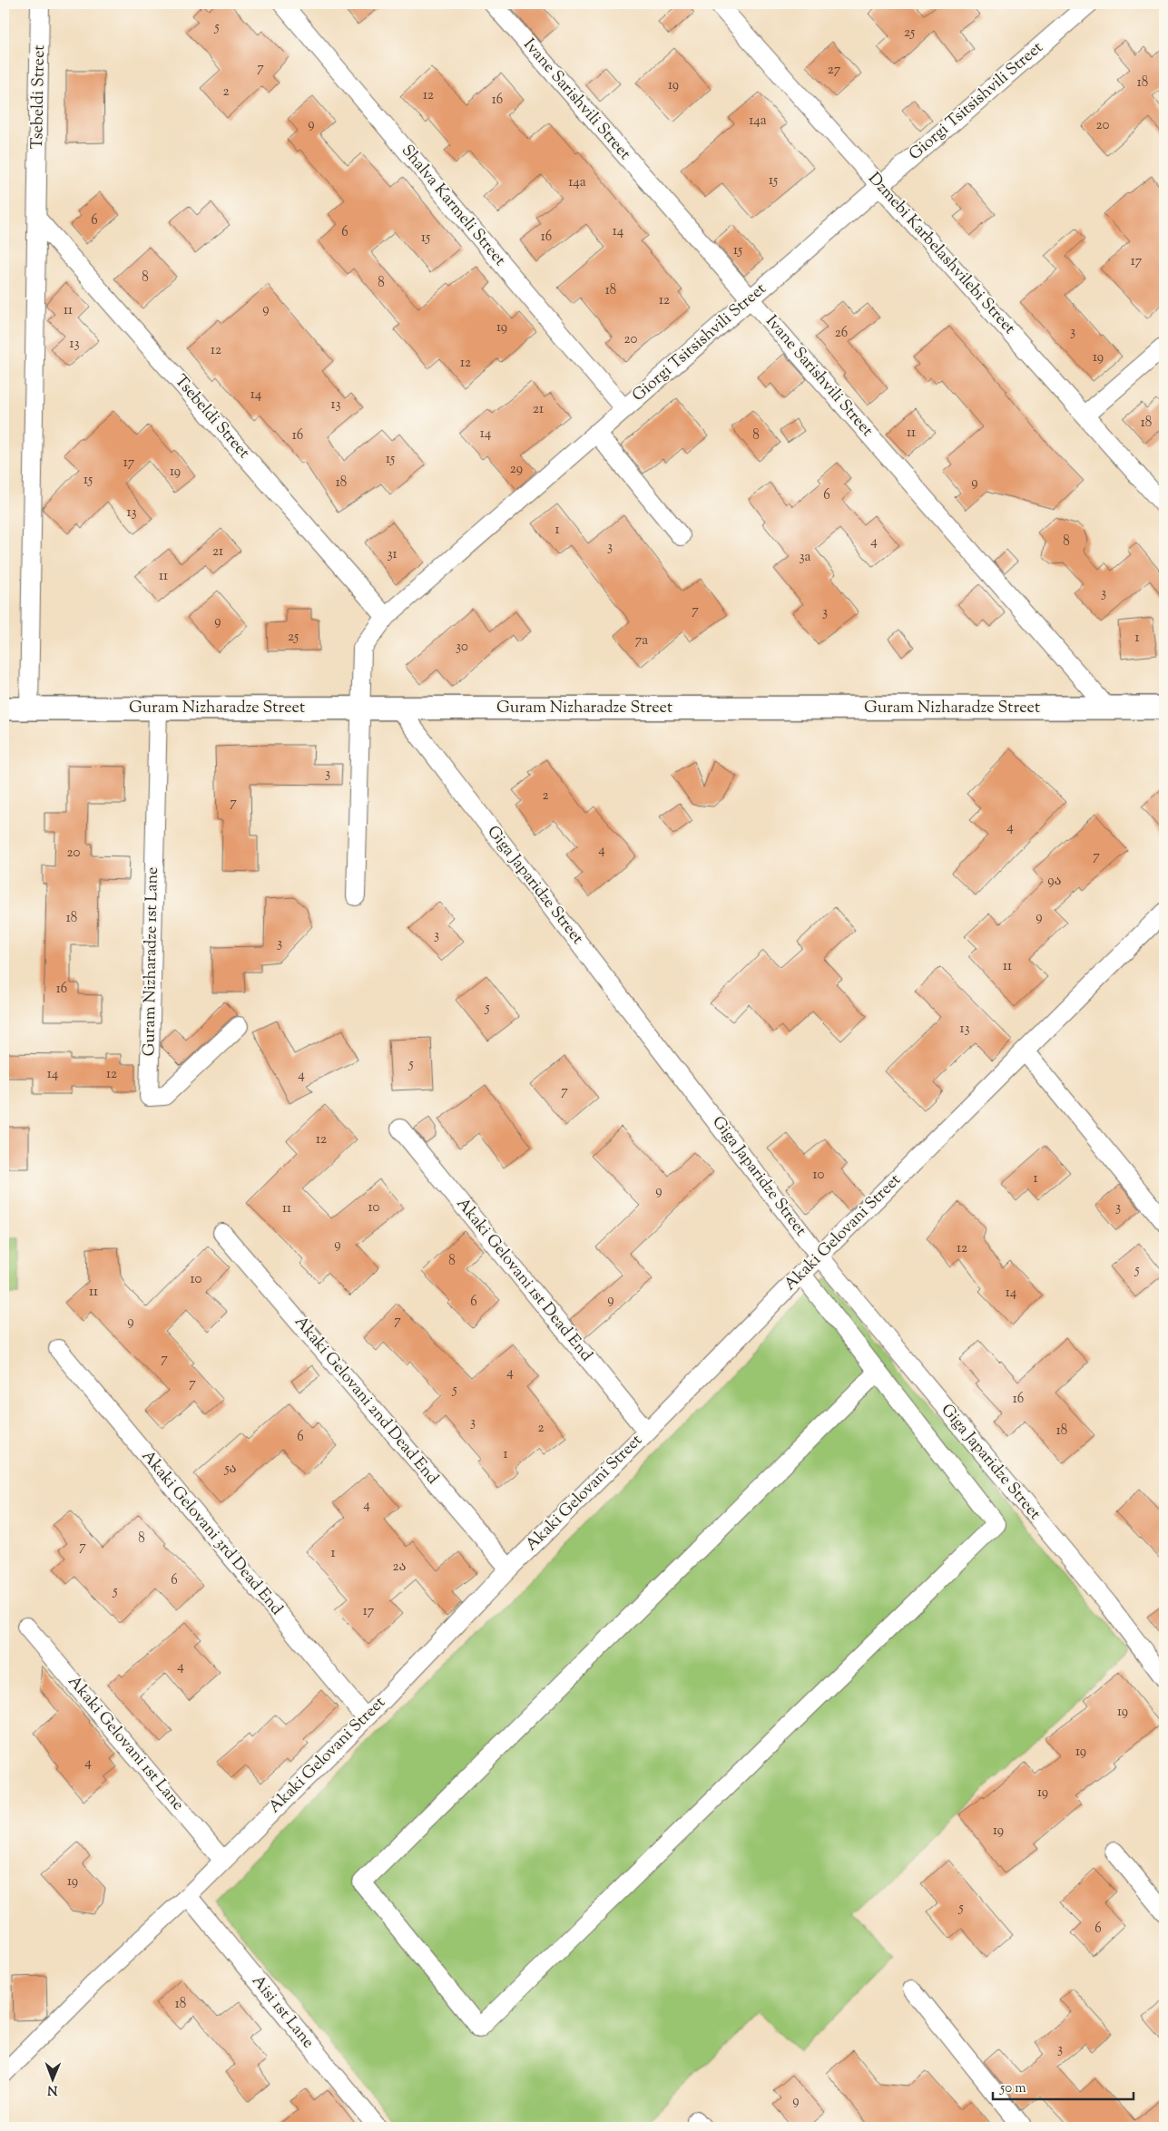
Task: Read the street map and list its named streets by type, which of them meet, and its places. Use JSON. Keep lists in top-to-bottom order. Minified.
{"streets":{"street":["Tsebeldi Street","Ivane Sarishvili Street","Giorgi Tsitsishvili Street","Shalva Karmeli Street","Dzmebi Karbelashvilebi Street","Guram Nizharadze Street","Giga Japaridze Street","Guram Nizharadze 1st Lane","Akaki Gelovani Street","Akaki Gelovani 1st Dead End","Akaki Gelovani 2nd Dead End","Akaki Gelovani 3rd Dead End","Akaki Gelovani 1st Lane","Aisi 1st Lane"]},"crossings":[["Tsebeldi Street","Giorgi Tsitsishvili Street"],["Tsebeldi Street","Guram Nizharadze Street"],["Ivane Sarishvili Street","Giorgi Tsitsishvili Street"],["Ivane Sarishvili Street","Guram Nizharadze Street"],["Giorgi Tsitsishvili Street","Shalva Karmeli Street"],["Giorgi Tsitsishvili Street","Dzmebi Karbelashvilebi Street"],["Giorgi Tsitsishvili Street","Guram Nizharadze Street"],["Guram Nizharadze Street","Giga Japaridze Street"],["Guram Nizharadze Street","Guram Nizharadze 1st Lane"],["Giga Japaridze Street","Akaki Gelovani Street"],["Akaki Gelovani Street","Akaki Gelovani 1st Dead End"],["Akaki Gelovani Street","Akaki Gelovani 2nd Dead End"],["Akaki Gelovani Street","Akaki Gelovani 3rd Dead End"],["Akaki Gelovani Street","Akaki Gelovani 1st Lane"],["Akaki Gelovani Street","Aisi 1st Lane"]],"house_numbers":["5","25","7","27","18","19","2","12","16","14a","9","20","15","14a","6","14","6","16","15","15","17","8","8","18","12","9","11","19","3","26","20","13","12","19","12","14","13","21","18","11","14","16","8","15","17","29","19","15","18","9","6","13","1","4","8","3","21","31","3a","11","3","7","3","9","25","1","7a","30","3","2","7","4","4","20","7","9ა","9","18","3","3","11","16","5","13","5","14","12","4","7","12","10","1","9","10","3","11","9","12","8","5","10","11","14","9","6","7","9","7","4","7","5","16","3","2","18","6","1","5ა","4","8","7","1","2ა","6","5","17","4","19","19","4","19","19","19","5","6","18","3","9"],"scale_bar":"50 m","north":"bottom"}
